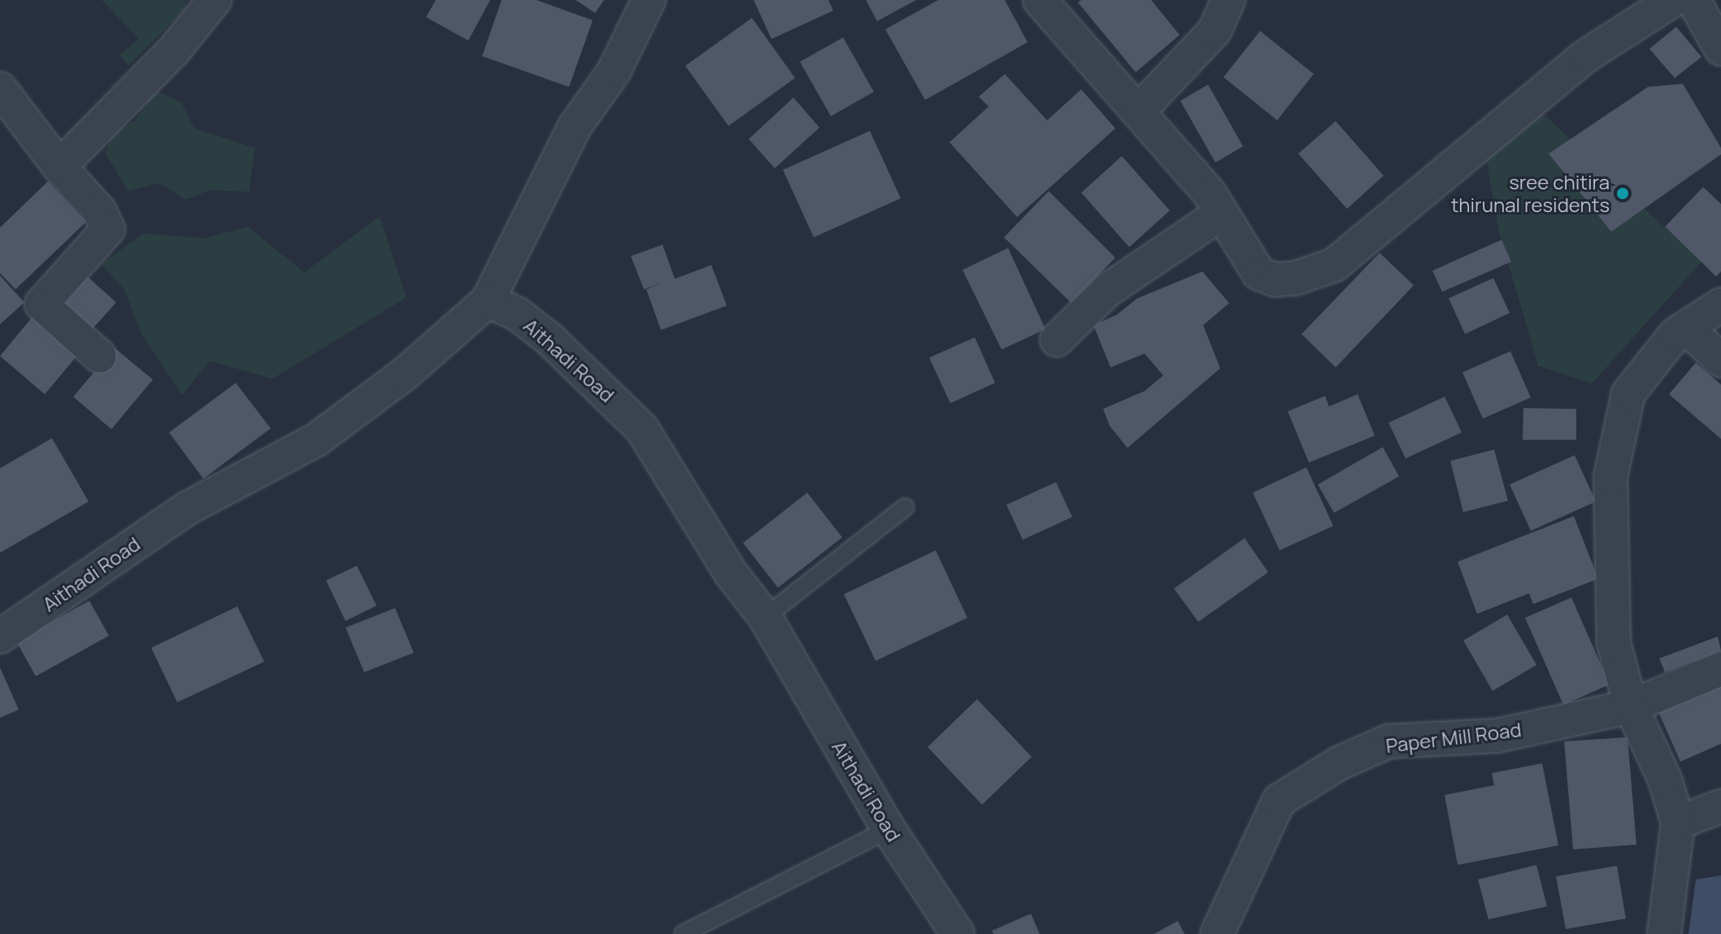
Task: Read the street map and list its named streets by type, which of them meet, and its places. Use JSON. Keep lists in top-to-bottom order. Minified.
{"streets":{"street":["Aithadi Road","Paper Mill Road"]},"places":["sree chitira thirunal residents"]}
